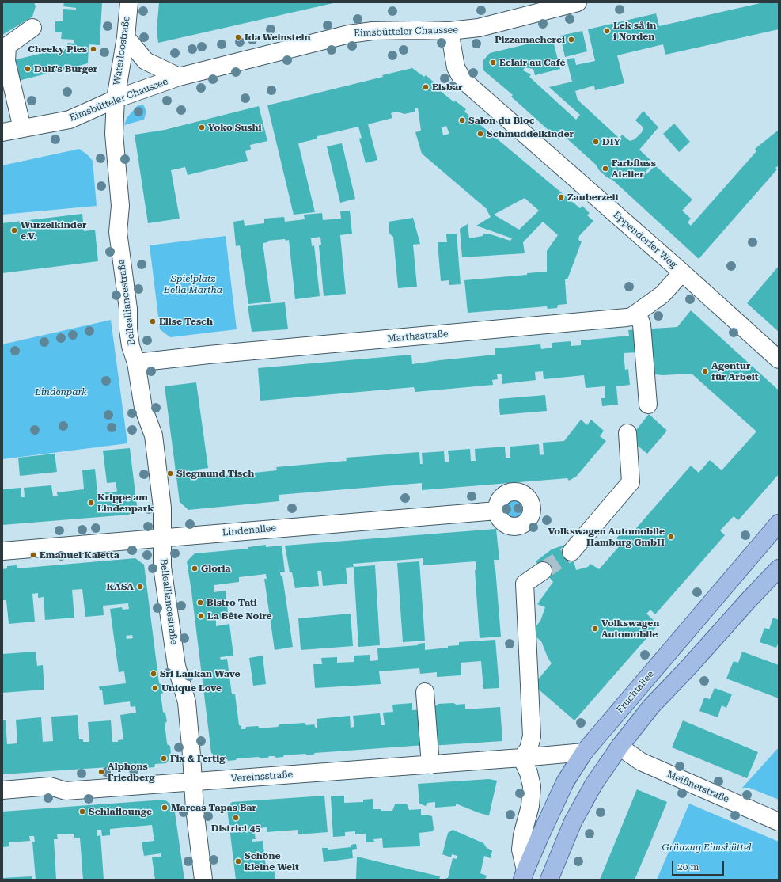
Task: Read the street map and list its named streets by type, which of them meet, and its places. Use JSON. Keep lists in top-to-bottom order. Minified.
{"streets":{"main road":["Fruchtallee"],"street":["Eimsbütteler Chaussee","Waterloostraße","Eppendorfer Weg","Bellealliancestraße","Marthastraße","Lindenallee","Vereinsstraße","Meißnerstraße"]},"crossings":[["Eimsbütteler Chaussee","Waterloostraße"],["Eimsbütteler Chaussee","Eppendorfer Weg"],["Eimsbütteler Chaussee","Bellealliancestraße"],["Waterloostraße","Bellealliancestraße"],["Eppendorfer Weg","Marthastraße"],["Bellealliancestraße","Marthastraße"],["Bellealliancestraße","Lindenallee"],["Bellealliancestraße","Vereinsstraße"],["Fruchtallee","Vereinsstraße"]],"parks":["Spielplatz Bella Martha","Lindenpark","Grünzug Eimsbüttel"],"places":["Lek så in i Norden","Ida Weinstein","Pizzamacherei","Cheeky Pies","Eclair au Café","Dulf's Burger","Eisbar","Salon du Bloc","Yoko Sushi","Schmuddelkinder","DIY","Farbfluss Atelier","Zauberzeit","Wurzelkinder e.V.","Elise Tesch","Agentur für Arbeit","Siegmund Tisch","Krippe am Lindenpark","Volkswagen Automobile Hamburg GmbH","Emanuel Kaletta","Gloria","KASA","Bistro Tati","La Bête Noire","Volkswagen Automobile","Sri Lankan Wave","Unique Love","Fix & Fertig","Alphons Friedberg","Mareas Tapas Bar","Schlaflounge","District 45","Schöne kleine Welt"],"scale_bar":"20 m"}
